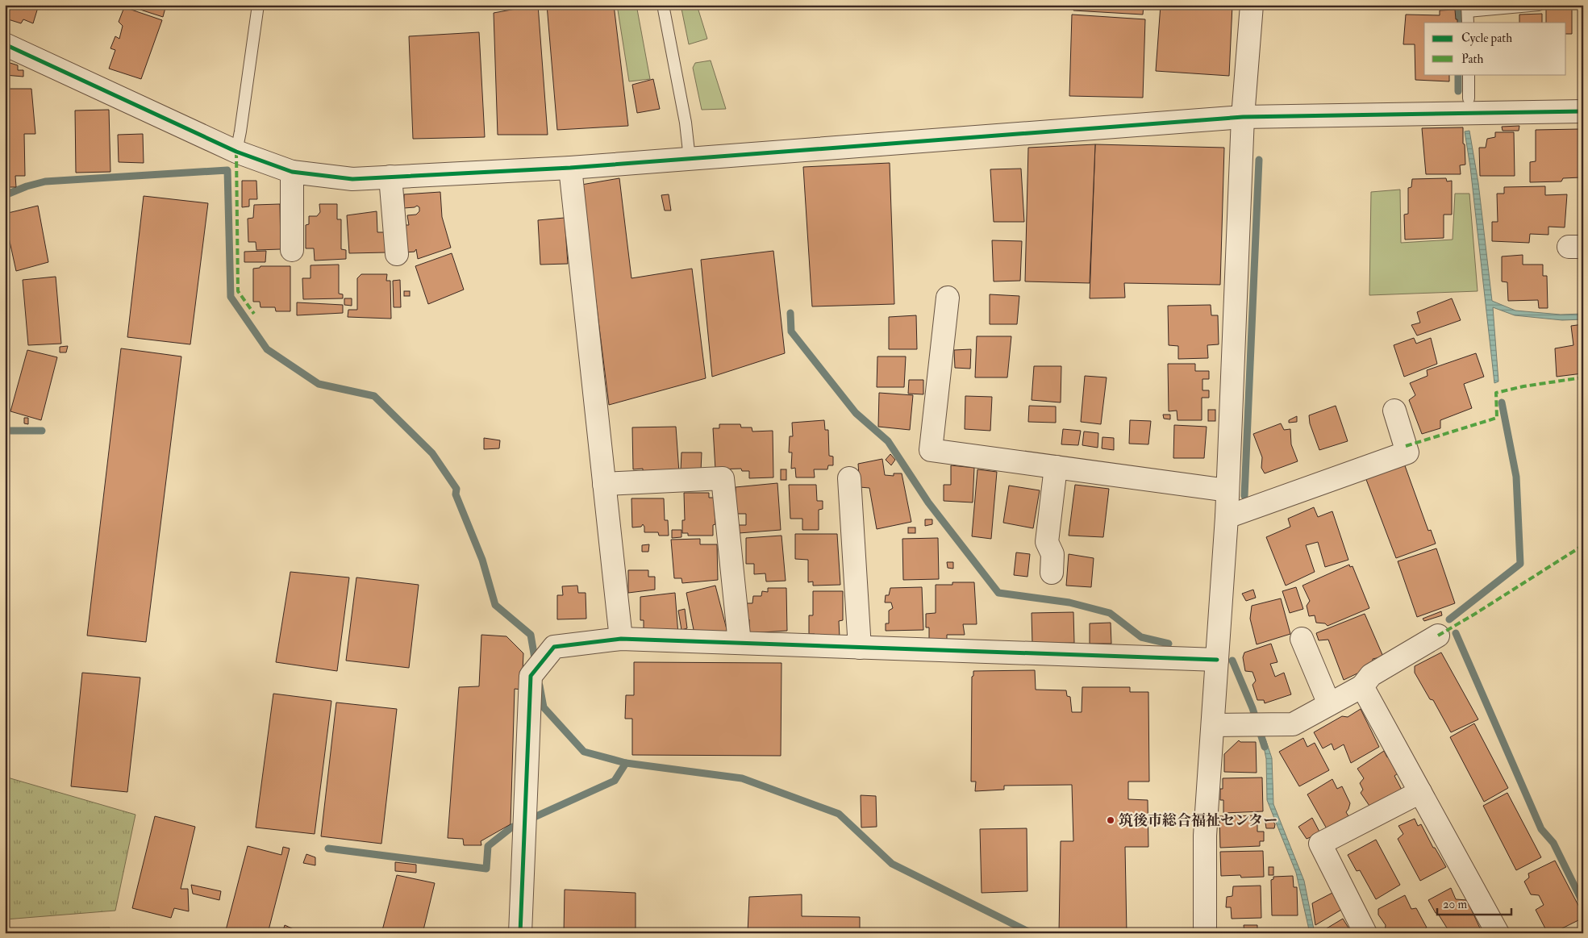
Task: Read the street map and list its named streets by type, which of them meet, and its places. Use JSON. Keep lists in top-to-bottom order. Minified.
{"places":["筑後市総合福祉センター"],"legend":["Cycle path","Path"],"scale_bar":"20 m"}
